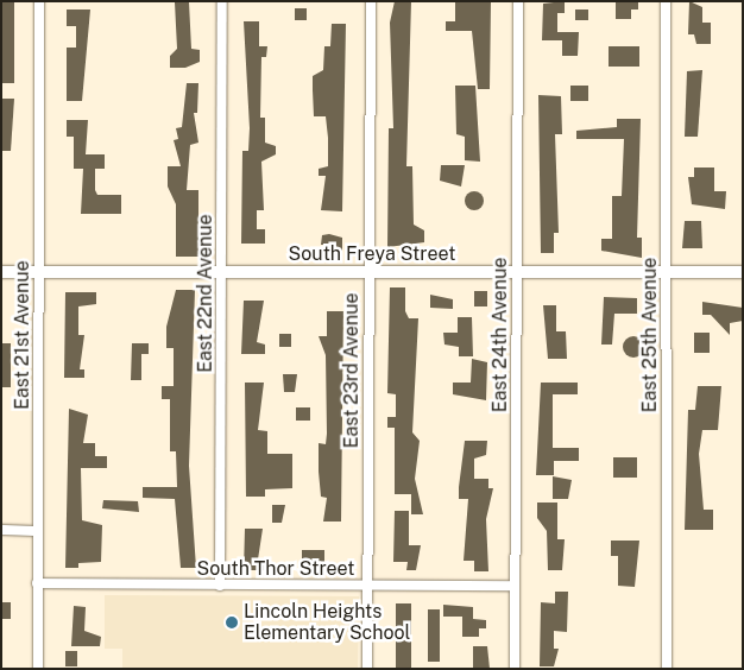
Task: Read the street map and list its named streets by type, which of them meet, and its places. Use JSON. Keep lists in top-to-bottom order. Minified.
{"streets":{"main road":["South Freya Street"],"street":["East 22nd Avenue","East 21st Avenue","East 24th Avenue","East 25th Avenue","East 23rd Avenue","South Thor Street"]},"crossings":[["South Freya Street","East 22nd Avenue"],["South Freya Street","East 21st Avenue"],["South Freya Street","East 24th Avenue"],["South Freya Street","East 25th Avenue"],["South Freya Street","East 23rd Avenue"],["East 22nd Avenue","South Thor Street"],["East 21st Avenue","South Thor Street"],["East 24th Avenue","South Thor Street"],["East 23rd Avenue","South Thor Street"]],"places":["Lincoln Heights Elementary School"]}
